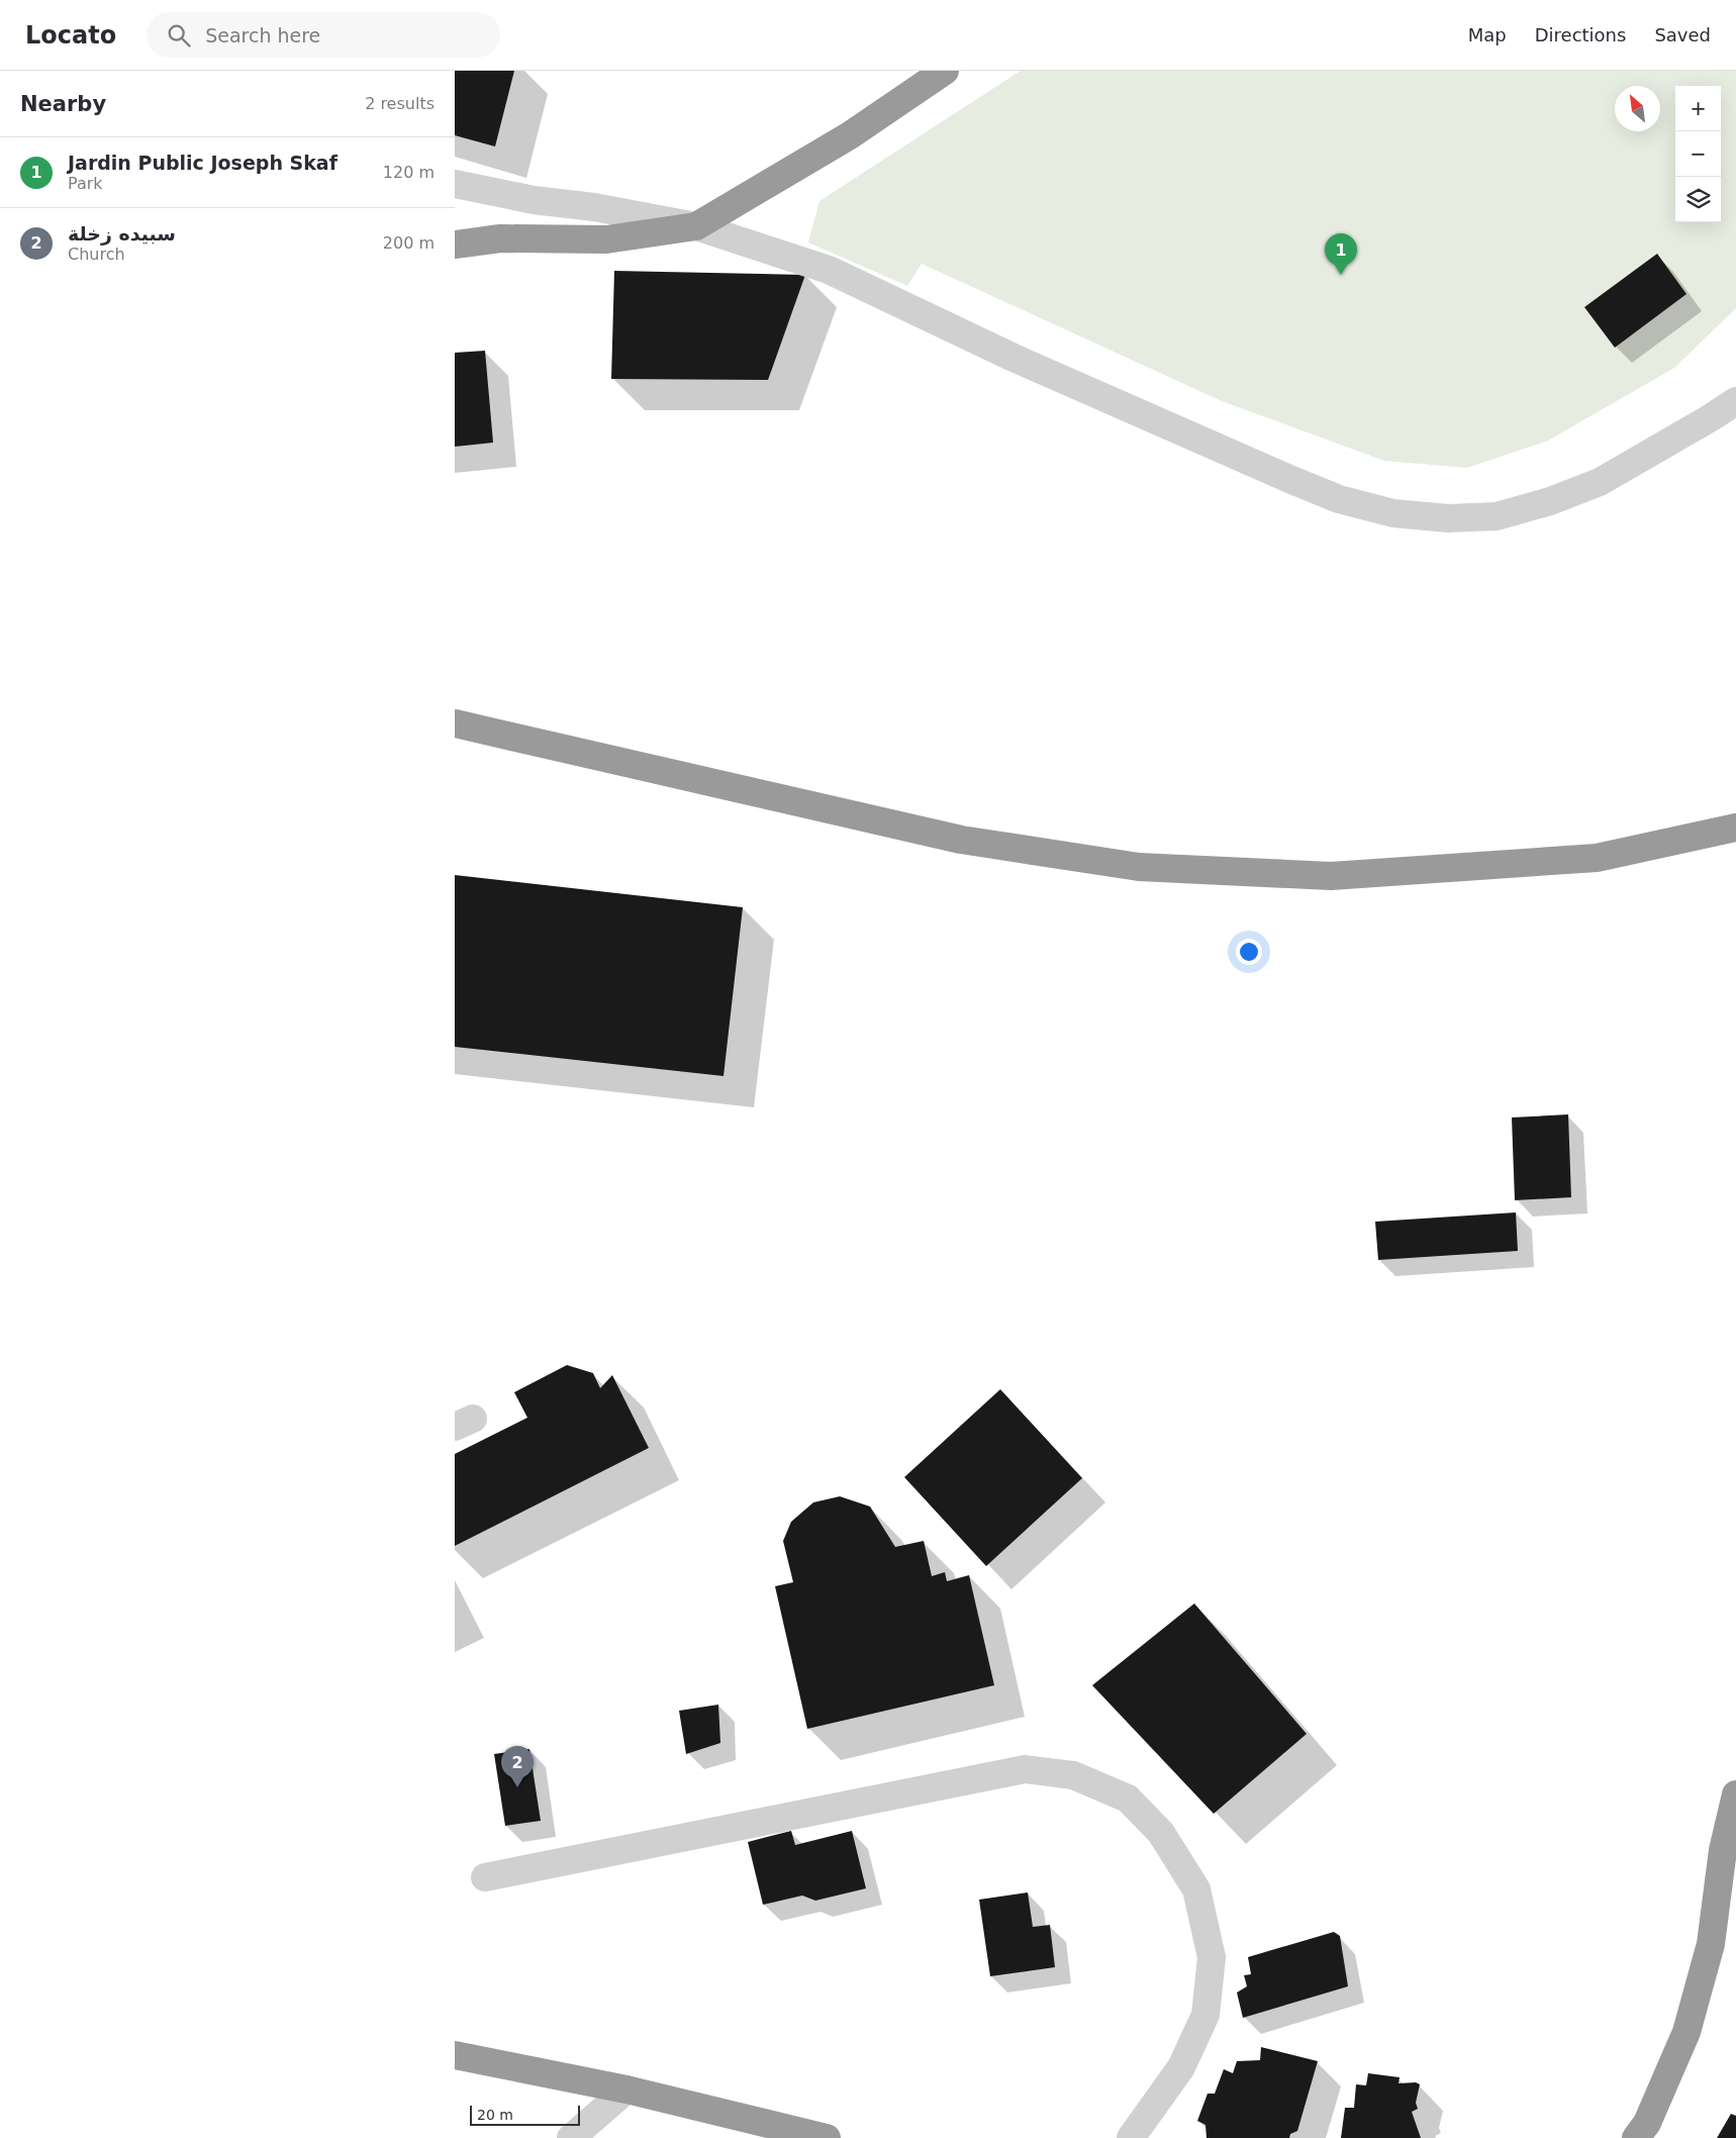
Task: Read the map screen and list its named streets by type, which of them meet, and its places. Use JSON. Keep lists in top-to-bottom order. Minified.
{"scale_bar":"20 m","north":"top left","page":{"header":"Locato","search":"Search here","nav":["Map","Directions","Saved"],"heading":["Nearby","2 results"],"map_buttons":["+","−"],"list":[{"mark":"1","name":"Jardin Public Joseph Skaf","note":"Park","value":"120 m"},{"mark":"2","name":"سبيده زخلة","note":"Church","value":"200 m"}],"pins":["1","2"],"scale":"20 m"}}
